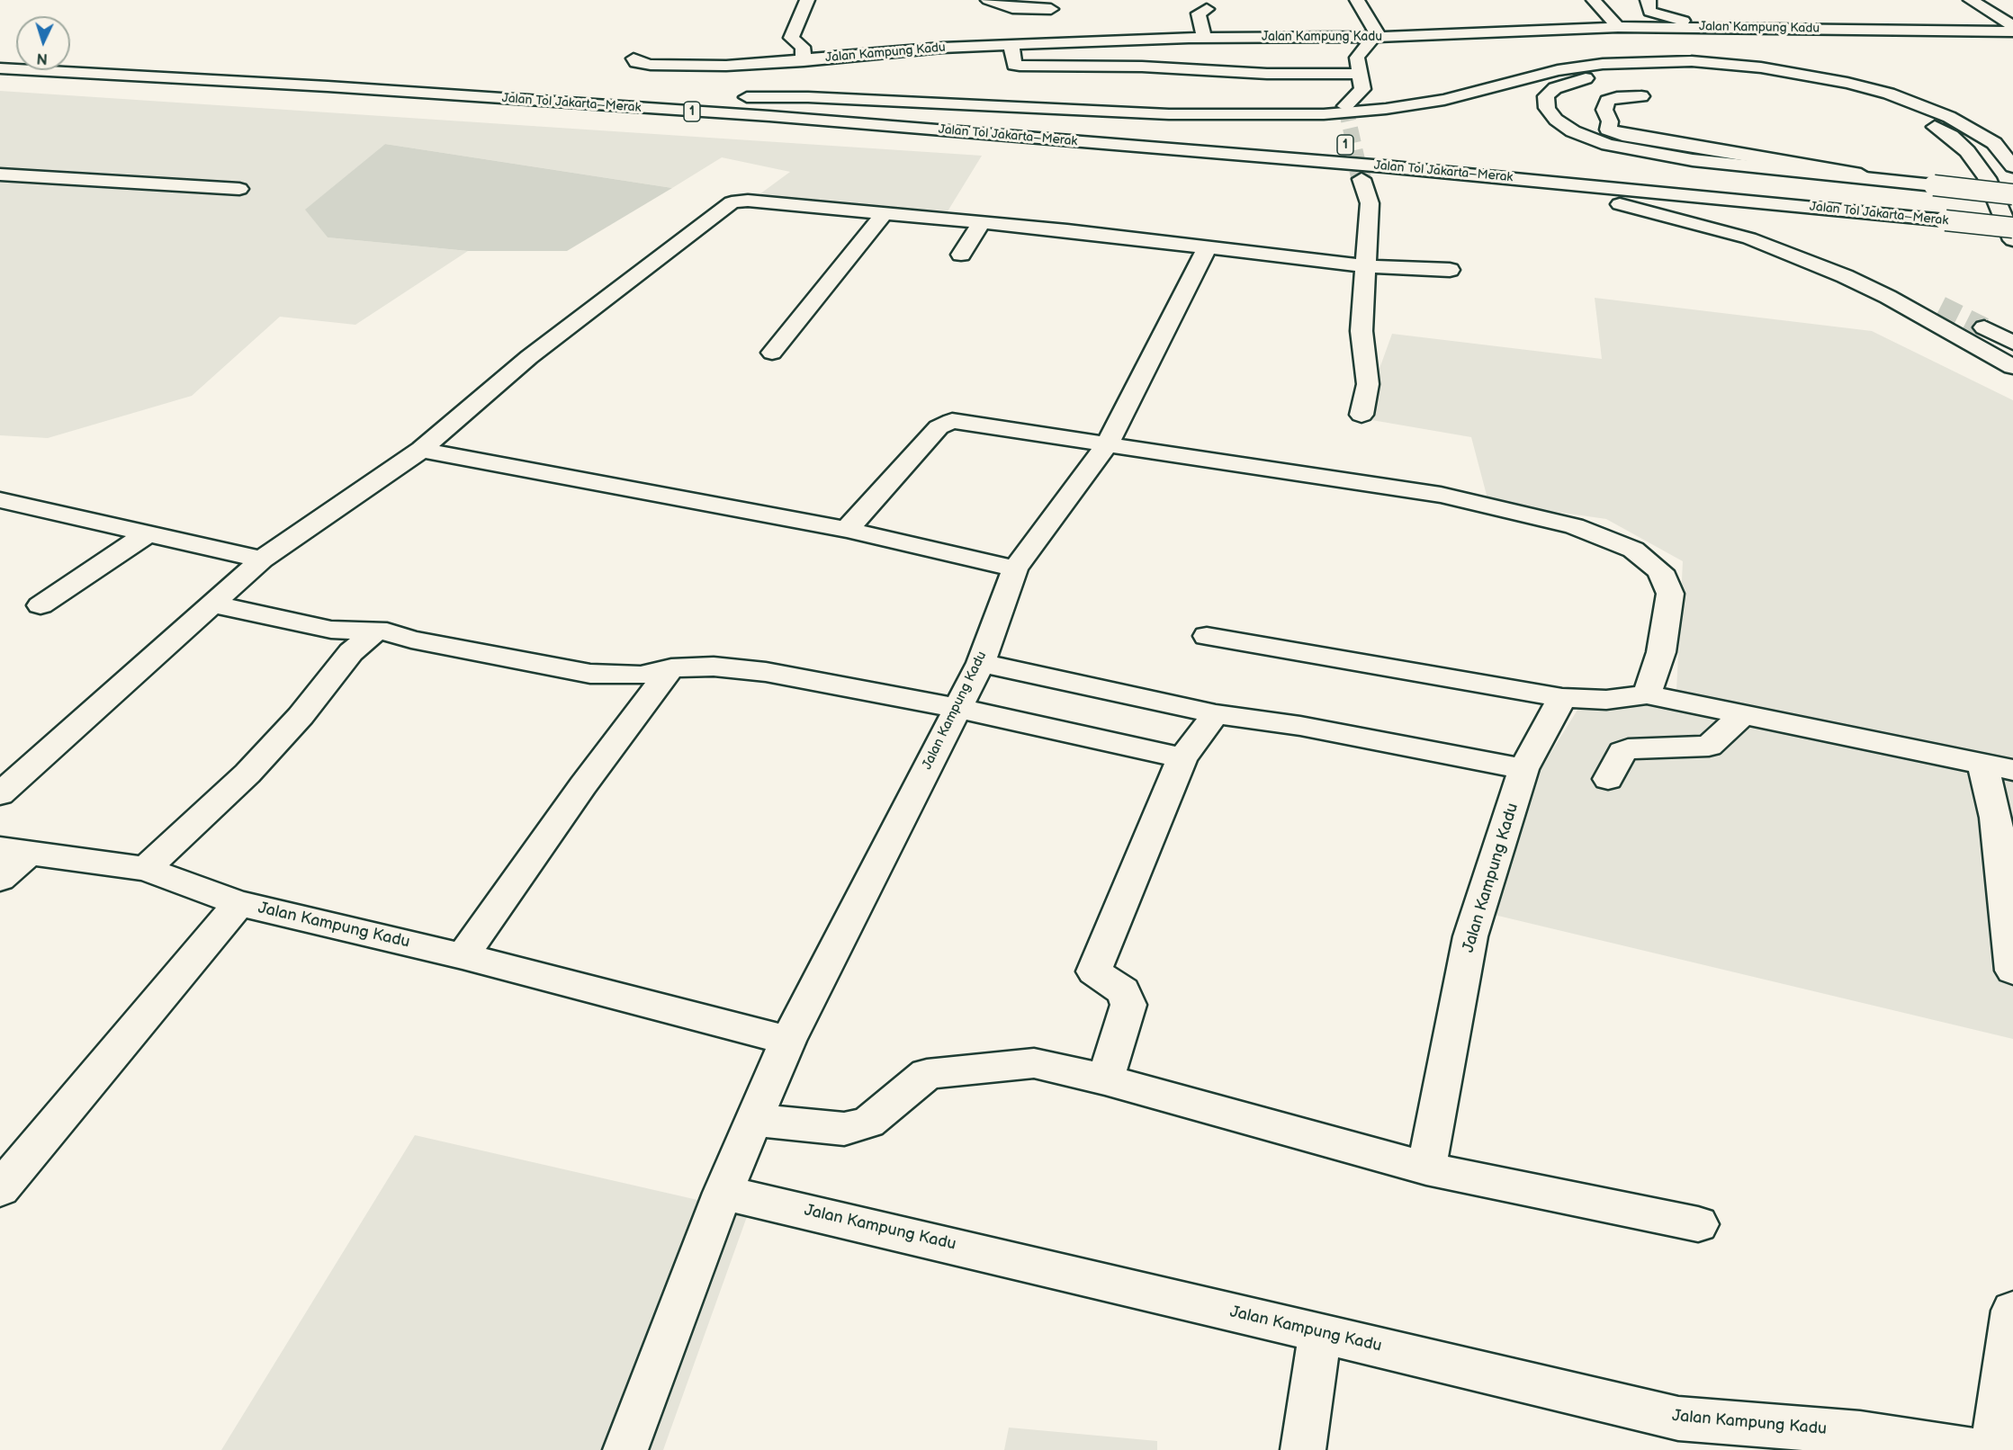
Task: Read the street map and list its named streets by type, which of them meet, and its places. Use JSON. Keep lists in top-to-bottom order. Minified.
{"streets":{"main road":["Jalan Kampung Kadu","Jalan Tol Jakarta–Merak","1"]},"north":"bottom"}
